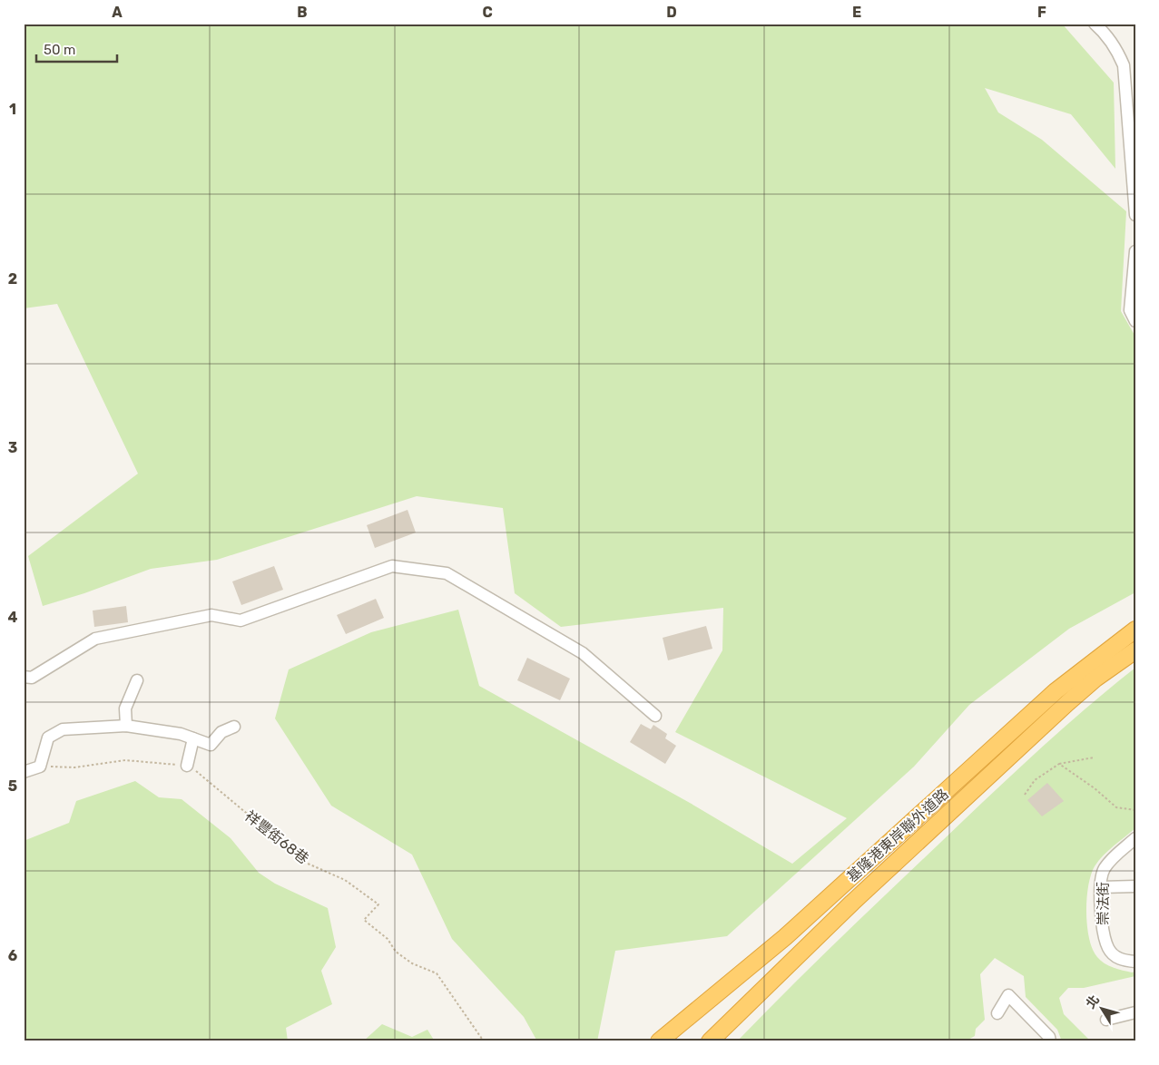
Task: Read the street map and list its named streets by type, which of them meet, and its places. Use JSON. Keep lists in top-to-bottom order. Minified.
{"streets":{"highway":["基隆港東岸聯外道路"],"street":["崇法街"],"path":["祥豐街68巷"]},"scale_bar":"50 m","north":"top left","grid":{"columns":["A","B","C","D","E","F"],"rows":["1","2","3","4","5","6"]}}
